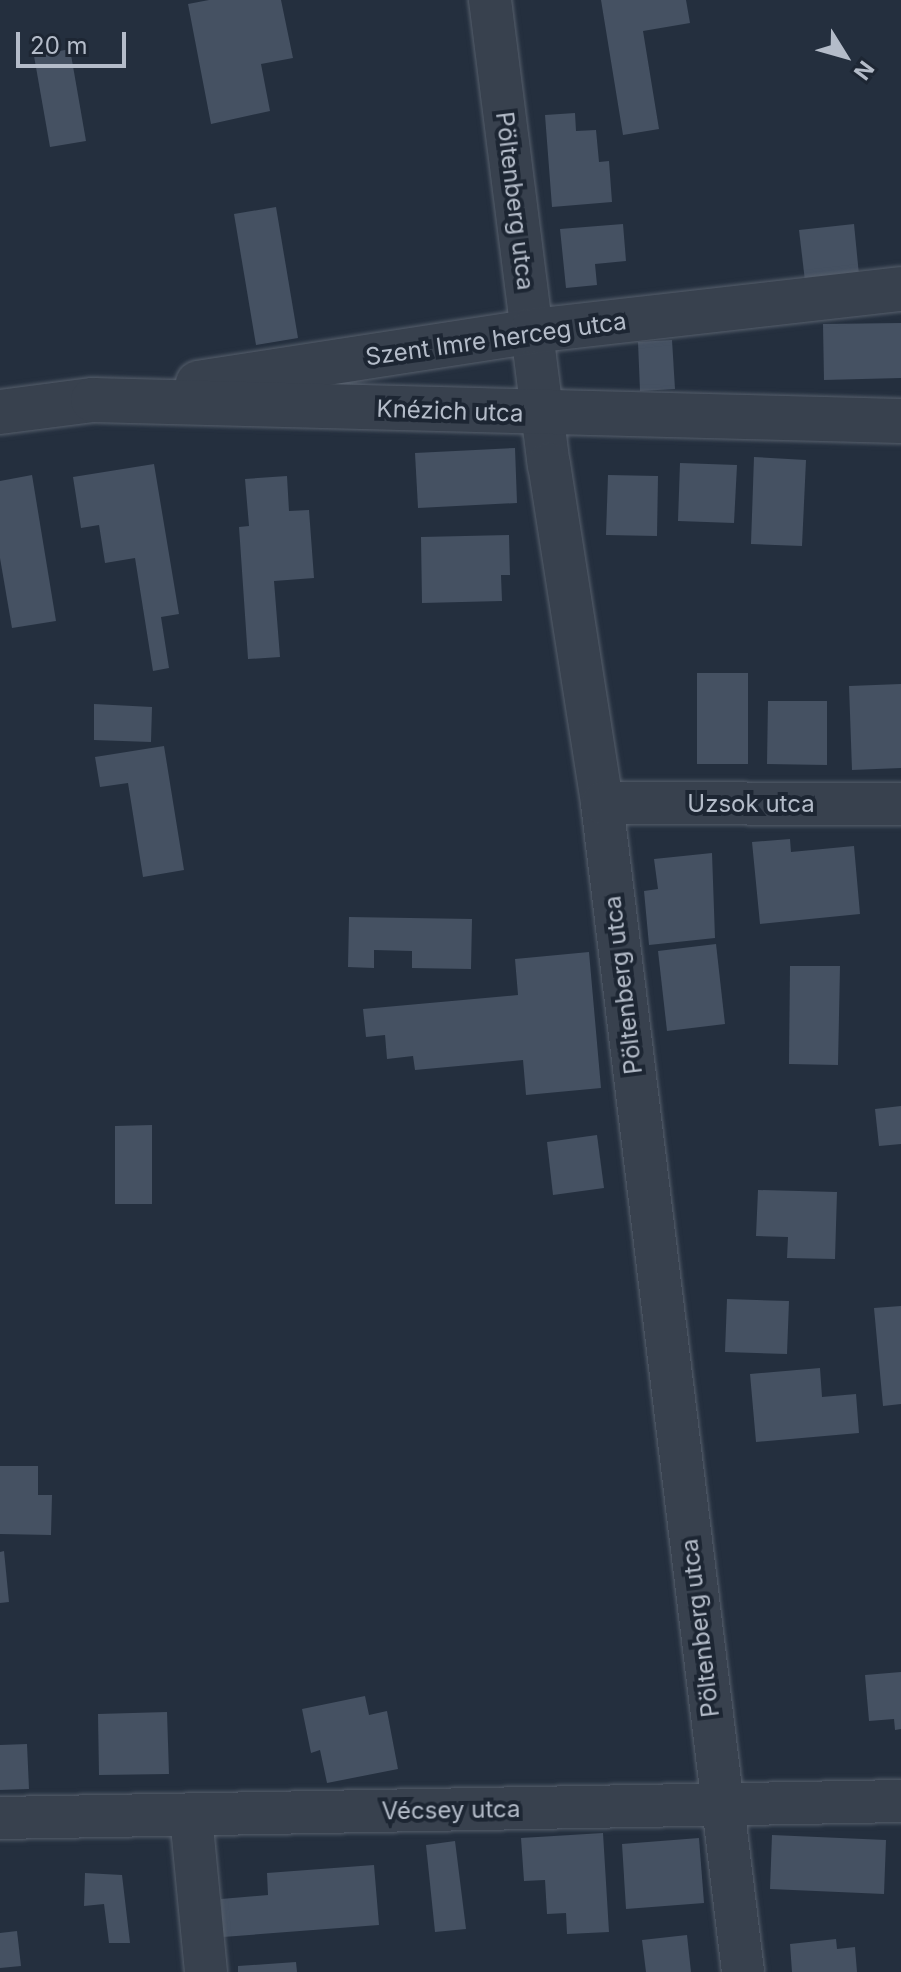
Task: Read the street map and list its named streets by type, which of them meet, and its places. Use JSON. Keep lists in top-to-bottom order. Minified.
{"streets":{"street":["Pöltenberg utca","Szent Imre herceg utca","Knézich utca","Uzsok utca","Vécsey utca"]},"crossings":[["Pöltenberg utca","Szent Imre herceg utca"],["Pöltenberg utca","Knézich utca"],["Pöltenberg utca","Uzsok utca"],["Pöltenberg utca","Vécsey utca"],["Szent Imre herceg utca","Knézich utca"]],"scale_bar":"20 m","north":"bottom right"}
